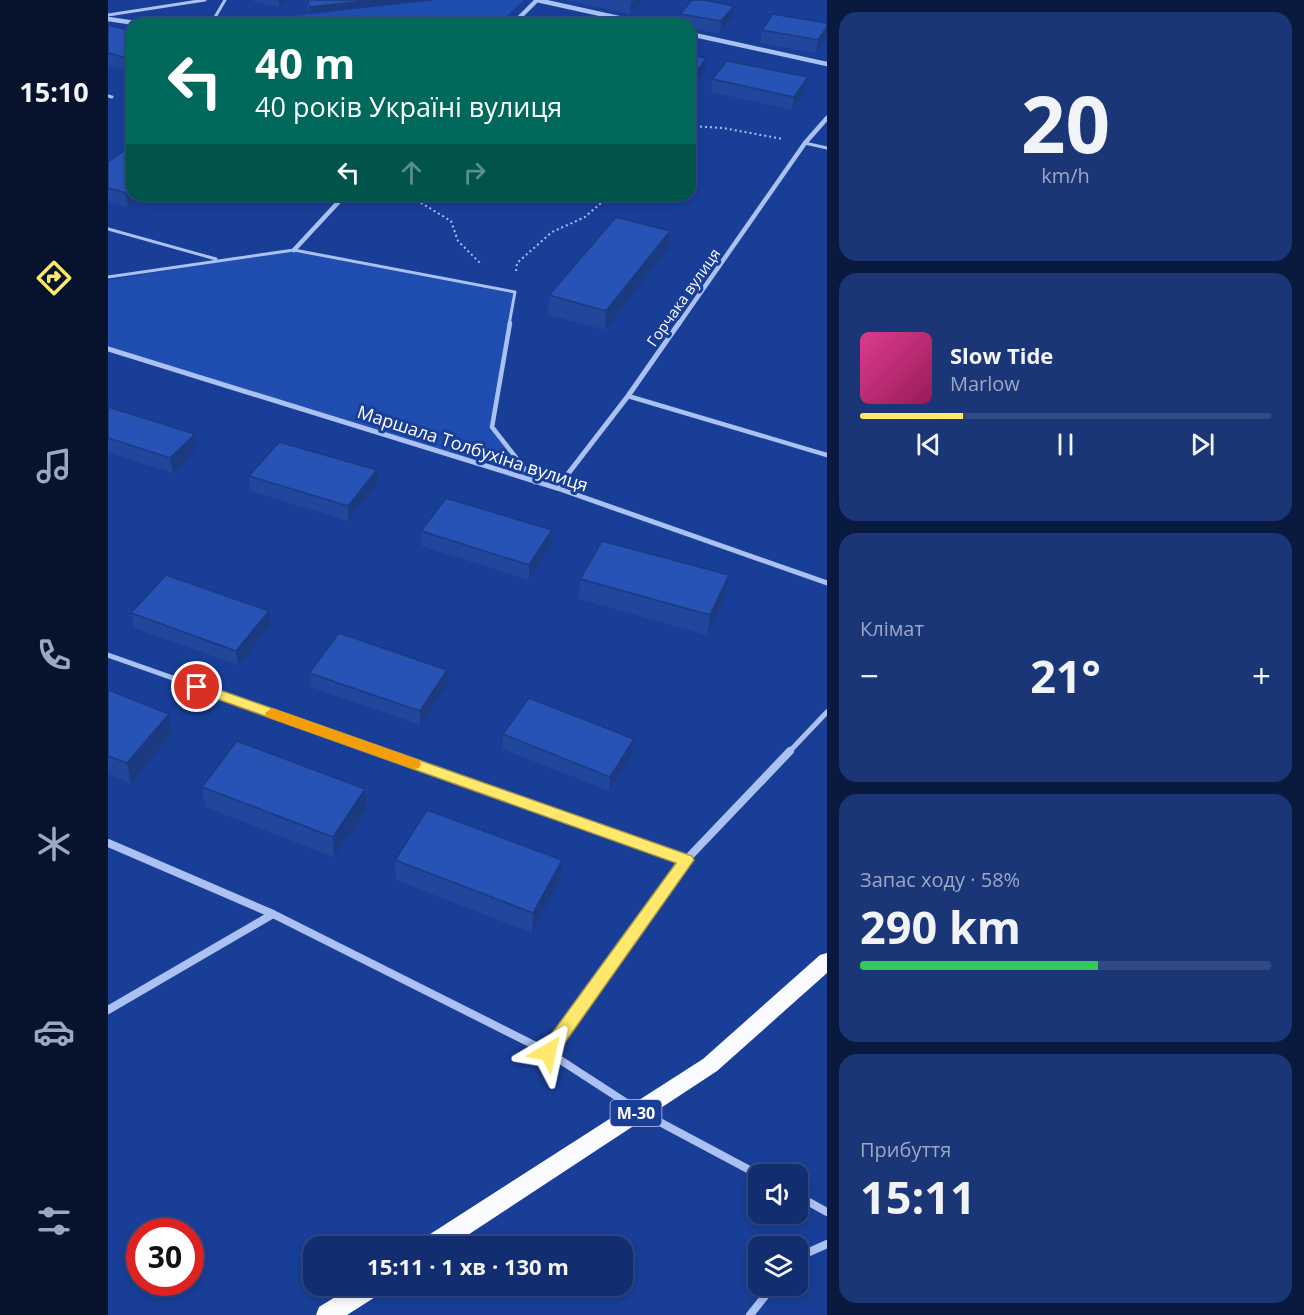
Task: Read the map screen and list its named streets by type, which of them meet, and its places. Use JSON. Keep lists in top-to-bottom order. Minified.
{"streets":{"highway":["М-30"],"street":["Горчака вулиця","Маршала Толбухіна вулиця"]},"crossings":[["Горчака вулиця","Маршала Толбухіна вулиця"]],"page":{"tabs":"15:10","tile":[["20","km/h"],"Клімат",["Запас ходу · 58%","290 km"],["Прибуття","15:11"]],"turn":["40 m","40 років Україні вулиця"],"song":["Slow Tide","Marlow"],"heat":["−","21°","+"],"limit":"30","trip":"15:11 · 1 хв · 130 m"}}
